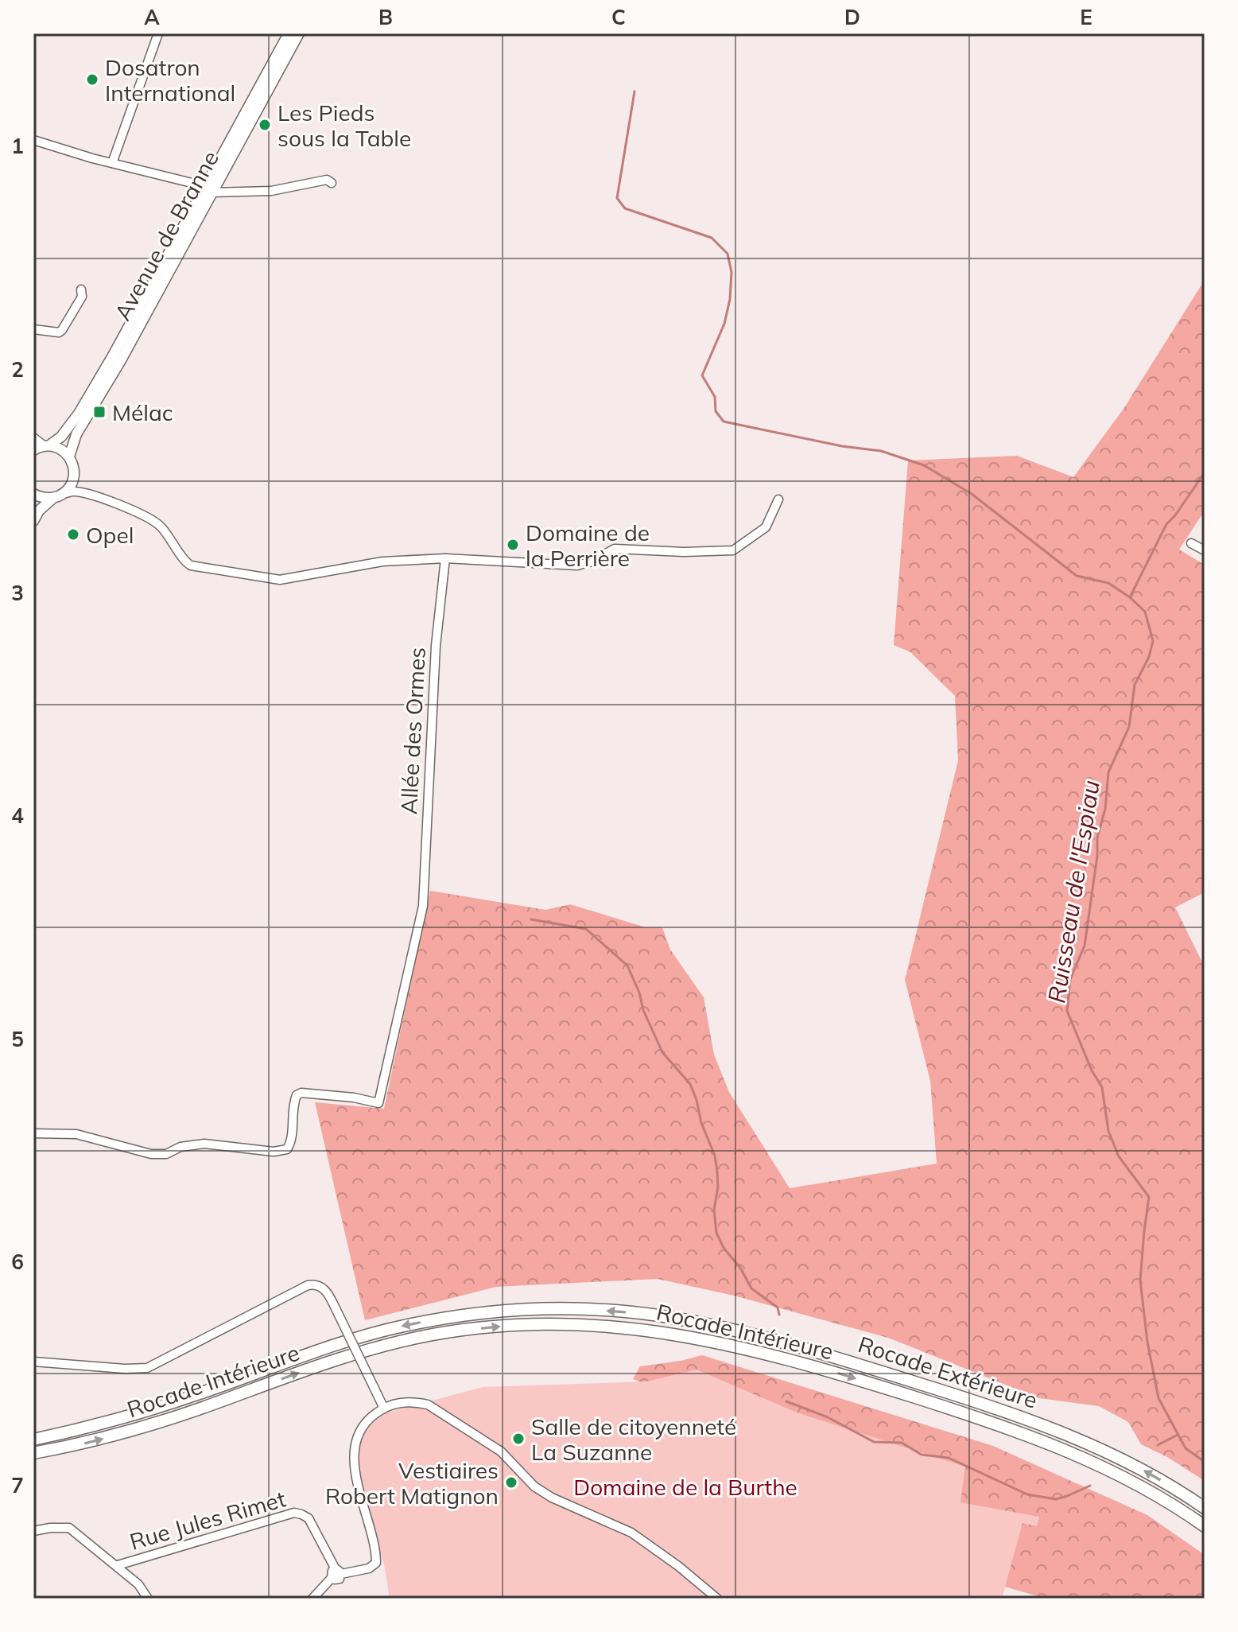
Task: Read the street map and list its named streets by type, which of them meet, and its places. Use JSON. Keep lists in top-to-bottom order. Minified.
{"streets":{"highway":["Rocade Intérieure","Rocade Extérieure"],"main road":["Avenue de Branne"],"street":["Allée des Ormes","Rue Jules Rimet"]},"one_way":["Rocade Intérieure","Rocade Extérieure"],"water":["Ruisseau de l'Espiau"],"parks":["Domaine de la Burthe"],"places":{"other":["Dosatron International","Les Pieds sous la Table","Opel","Domaine de la Perrière","Salle de citoyenneté La Suzanne","Vestiaires Robert Matignon"],"transit":["Mélac"]},"grid":{"columns":["A","B","C","D","E"],"rows":["1","2","3","4","5","6","7"]}}
